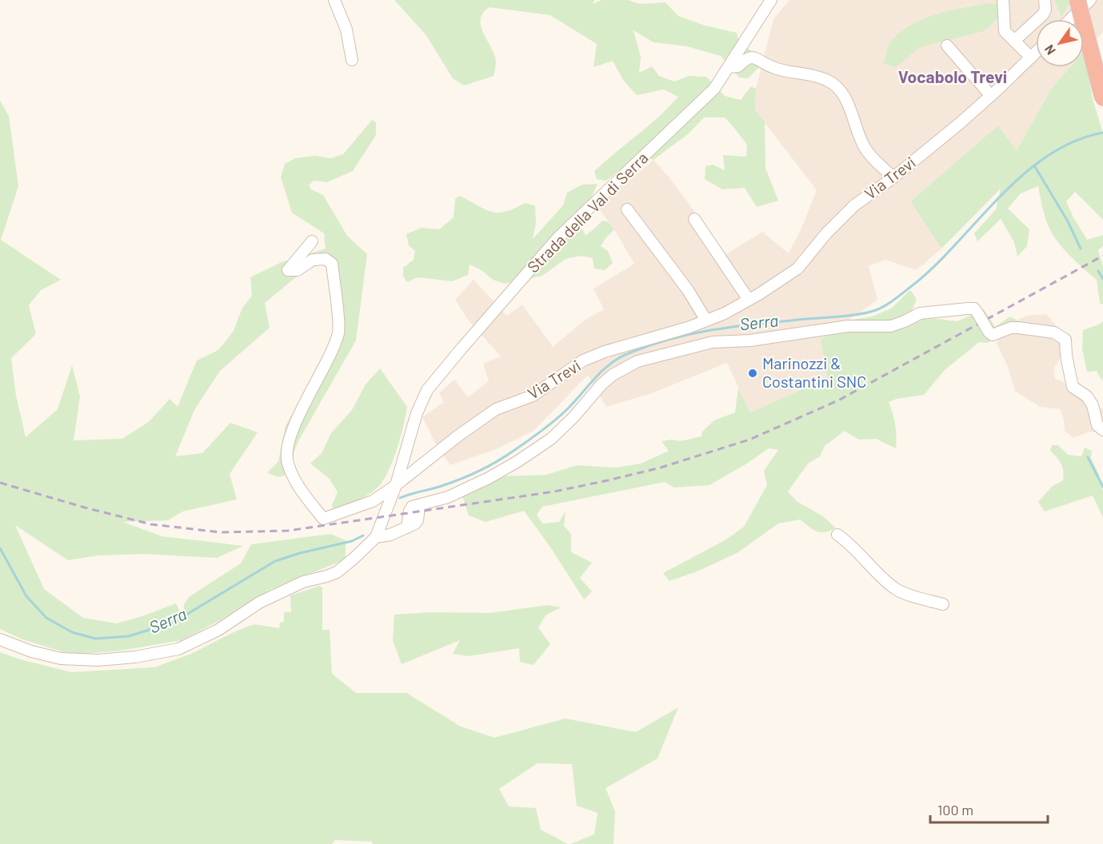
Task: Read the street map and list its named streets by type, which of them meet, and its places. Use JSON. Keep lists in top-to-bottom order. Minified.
{"streets":{"street":["Via Trevi","Strada della Val di Serra"]},"crossings":[["Via Trevi","Strada della Val di Serra"]],"districts":["Vocabolo Trevi"],"water":["Serra"],"places":["Marinozzi & Costantini SNC"],"scale_bar":"100 m","north":"bottom left"}
